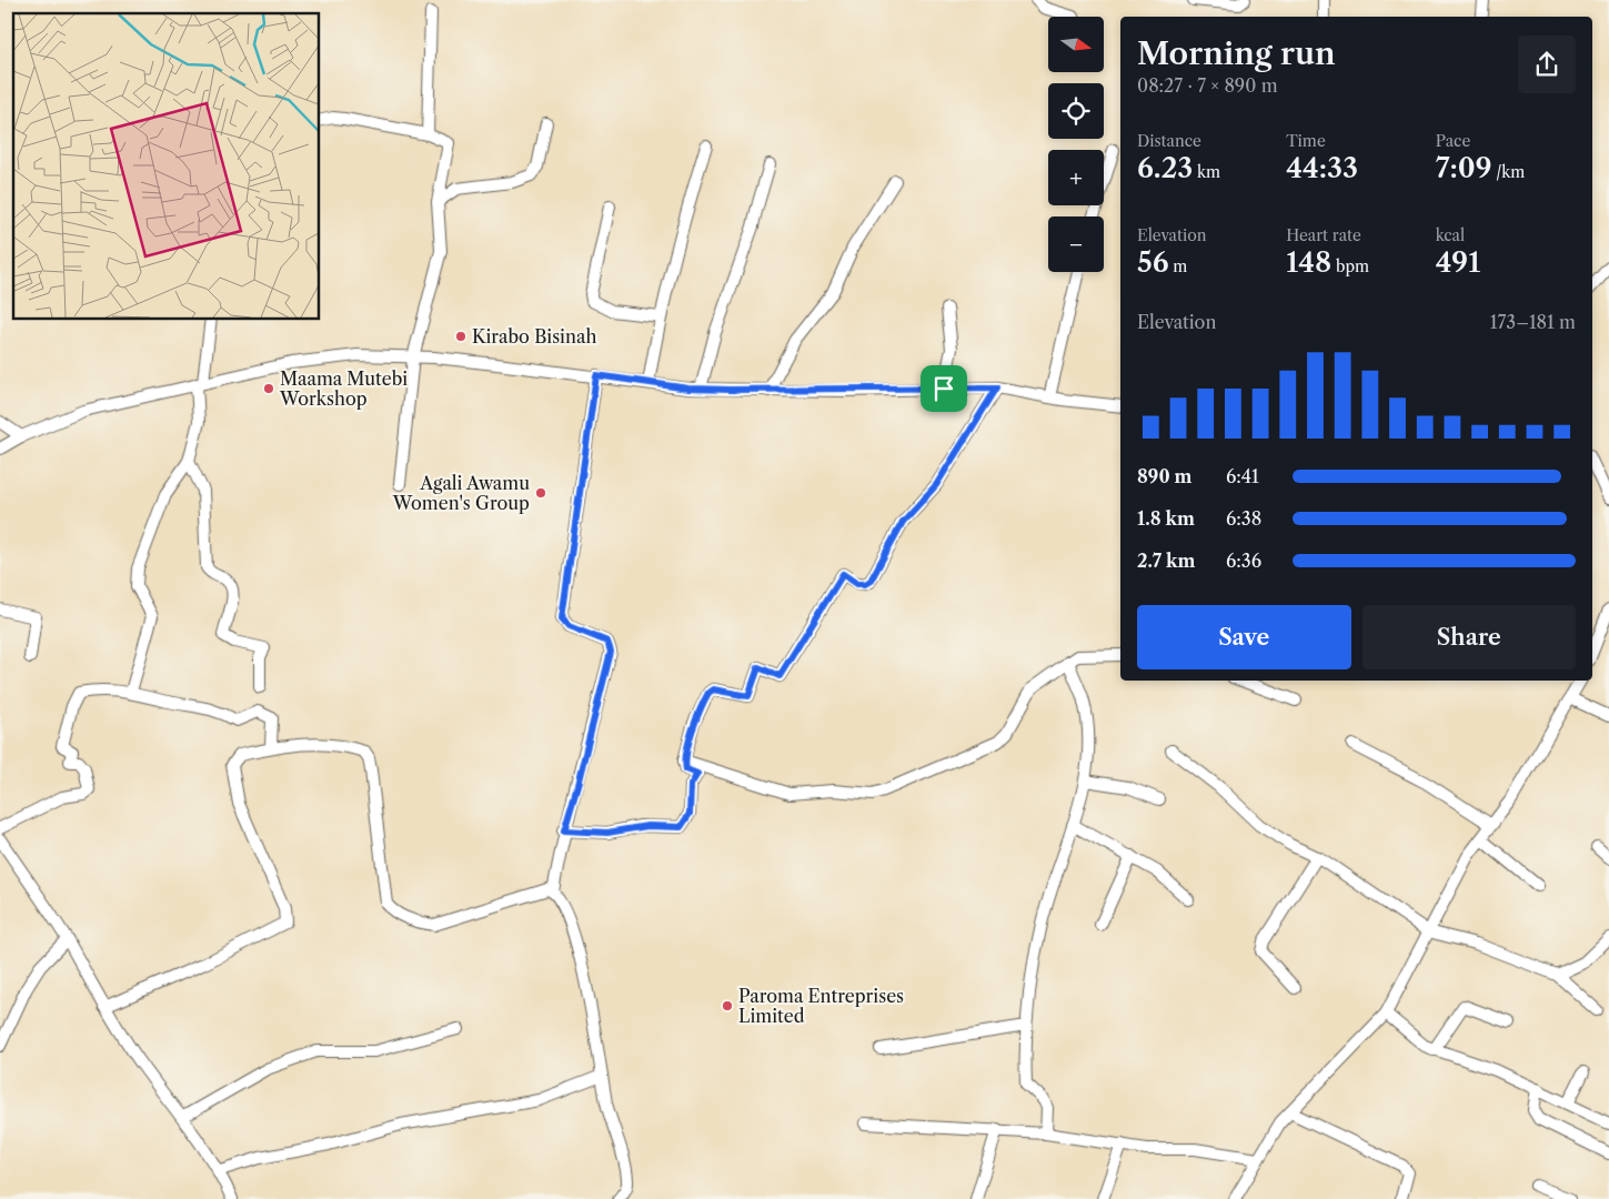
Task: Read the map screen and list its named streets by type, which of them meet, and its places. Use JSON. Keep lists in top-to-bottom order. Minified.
{"places":["Kirabo Bisinah","Maama Mutebi Workshop","Agali Awamu Women's Group","Paroma Entreprises Limited"],"north":"right","page":{"map_buttons":["+","−"],"heading":["Morning run","08:27 · 7 × 890 m"],"stats":[["Distance","6.23 km"],["Time","44:33"],["Pace","7:09 /km"],["Elevation","56 m"],["Heart rate","148 bpm"],["kcal","491"]],"chart":["Elevation","173–181 m"],"list":[{"name":"890 m","note":"6:41"},{"name":"1.8 km","note":"6:38"},{"name":"2.7 km","note":"6:36"}],"buttons":["Save","Share"]}}
